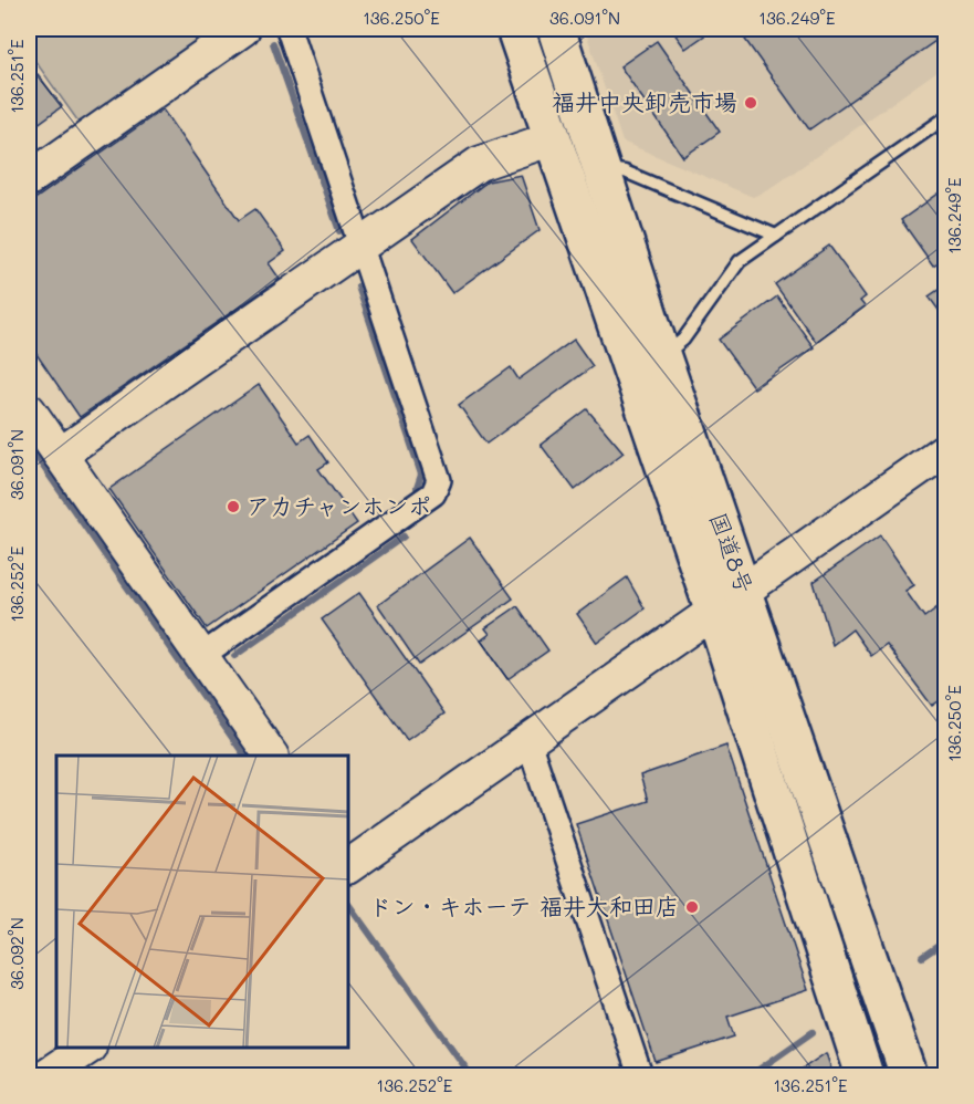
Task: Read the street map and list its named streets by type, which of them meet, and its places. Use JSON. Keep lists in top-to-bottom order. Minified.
{"streets":{"highway":["国道8号"]},"places":["福井中央卸売市場","アカチャンホンポ","ドン・キホーテ 福井大和田店"],"coordinates":["136.250°E","36.091°N","136.249°E","136.251°E","136.252°E","36.092°N"]}
